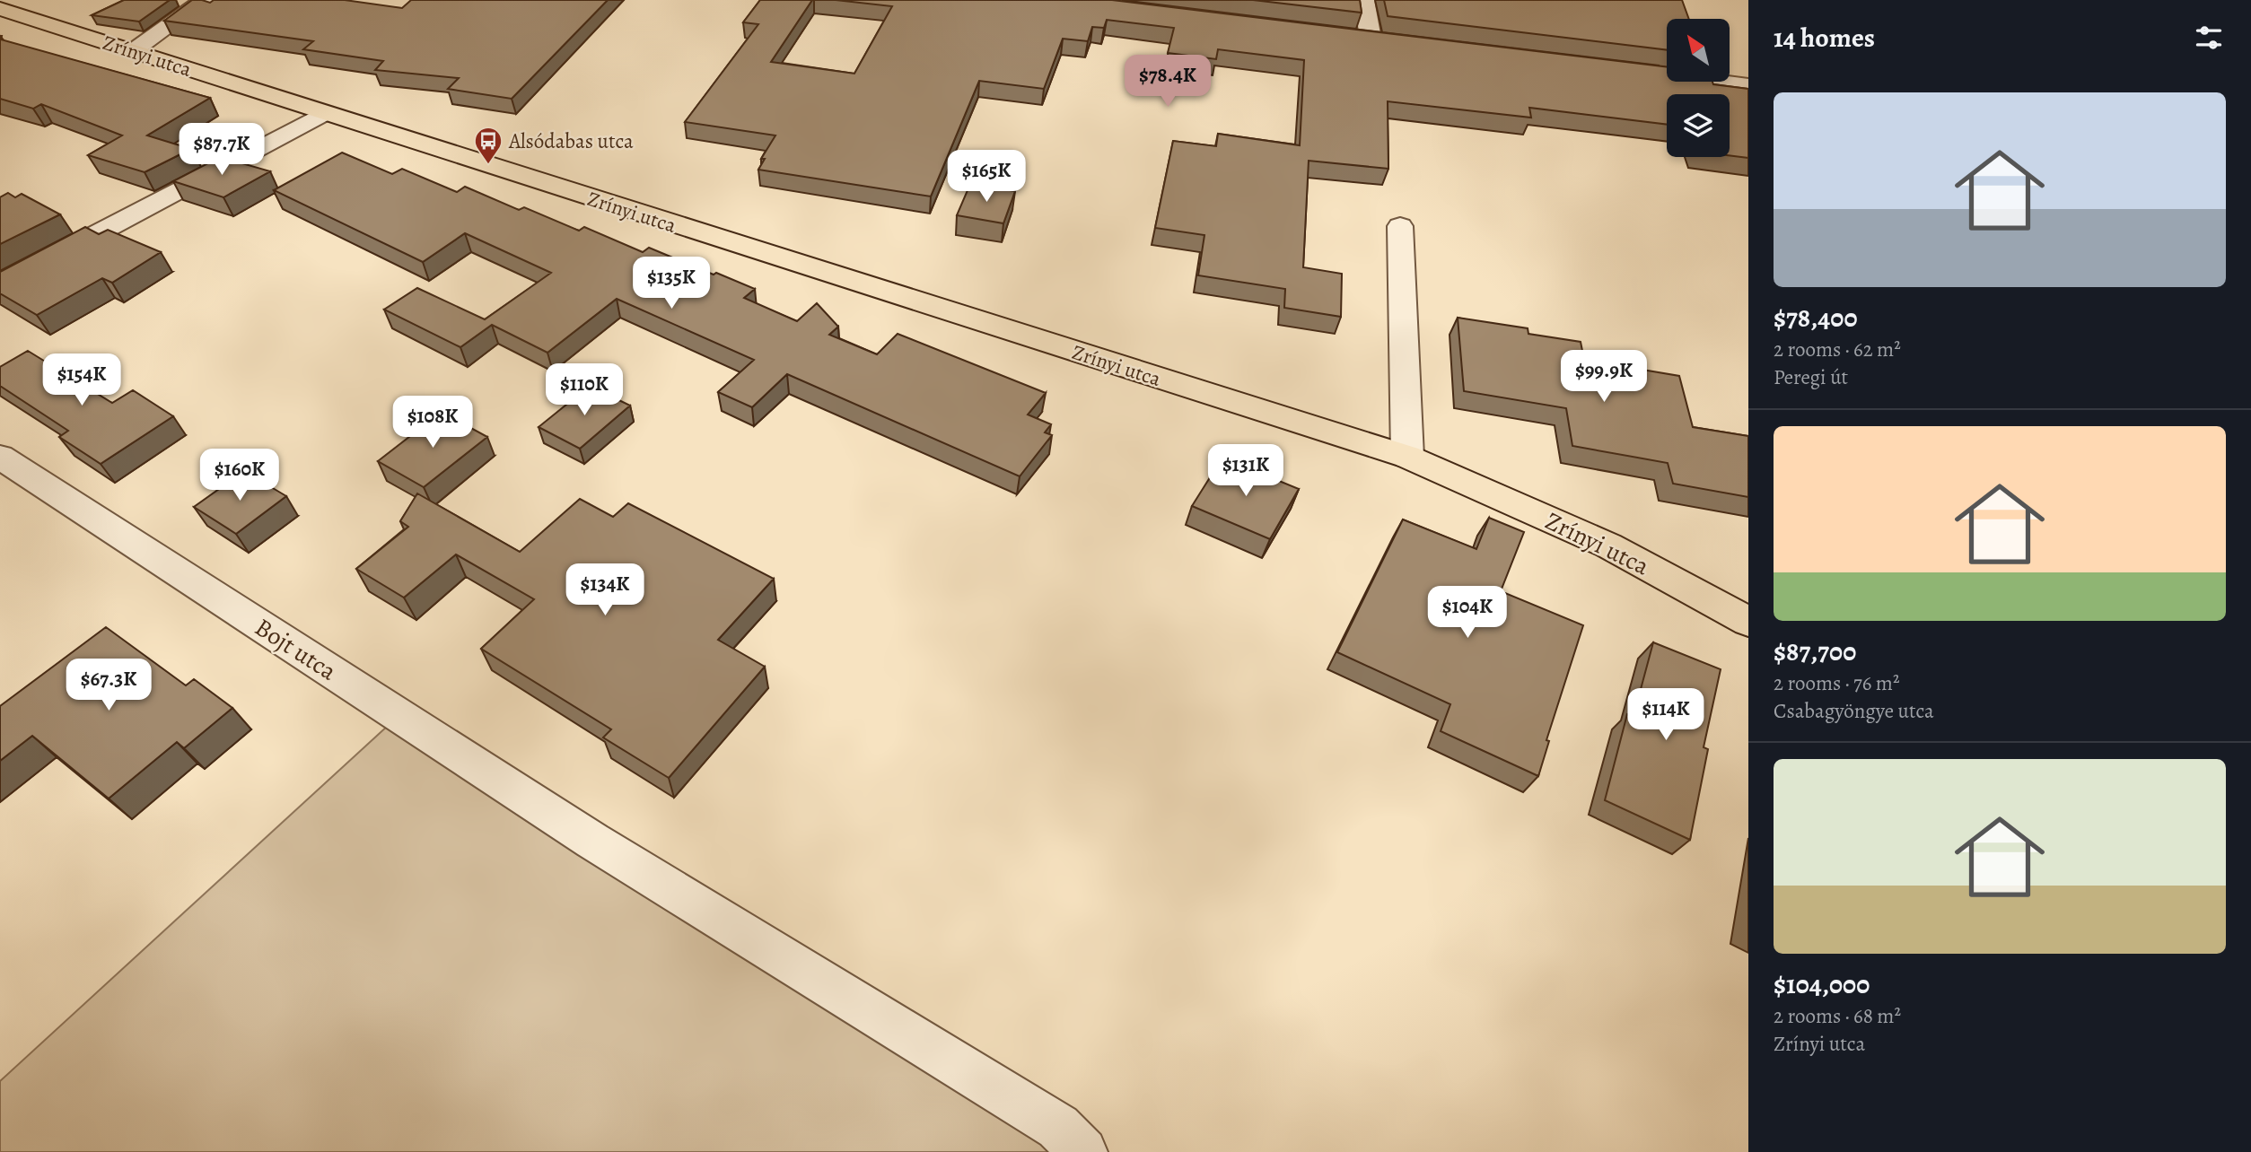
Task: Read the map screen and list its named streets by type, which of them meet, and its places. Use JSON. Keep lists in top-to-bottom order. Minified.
{"streets":{"main road":["Zrínyi utca"],"street":["Bojt utca"]},"places":{"bus stop":["Alsódabas utca"]},"north":"top left","page":{"heading":"14 homes","price":["$78.4K","$87.7K","$165K","$135K","$99.9K","$154K","$110K","$108K","$131K","$160K","$134K","$104K","$67.3K","$114K"],"list":[{"name":"$78,400","note":"2 rooms · 62 m² · Peregi út"},{"name":"$87,700","note":"2 rooms · 76 m² · Csabagyöngye utca"},{"name":"$104,000","note":"2 rooms · 68 m² · Zrínyi utca"}]}}
